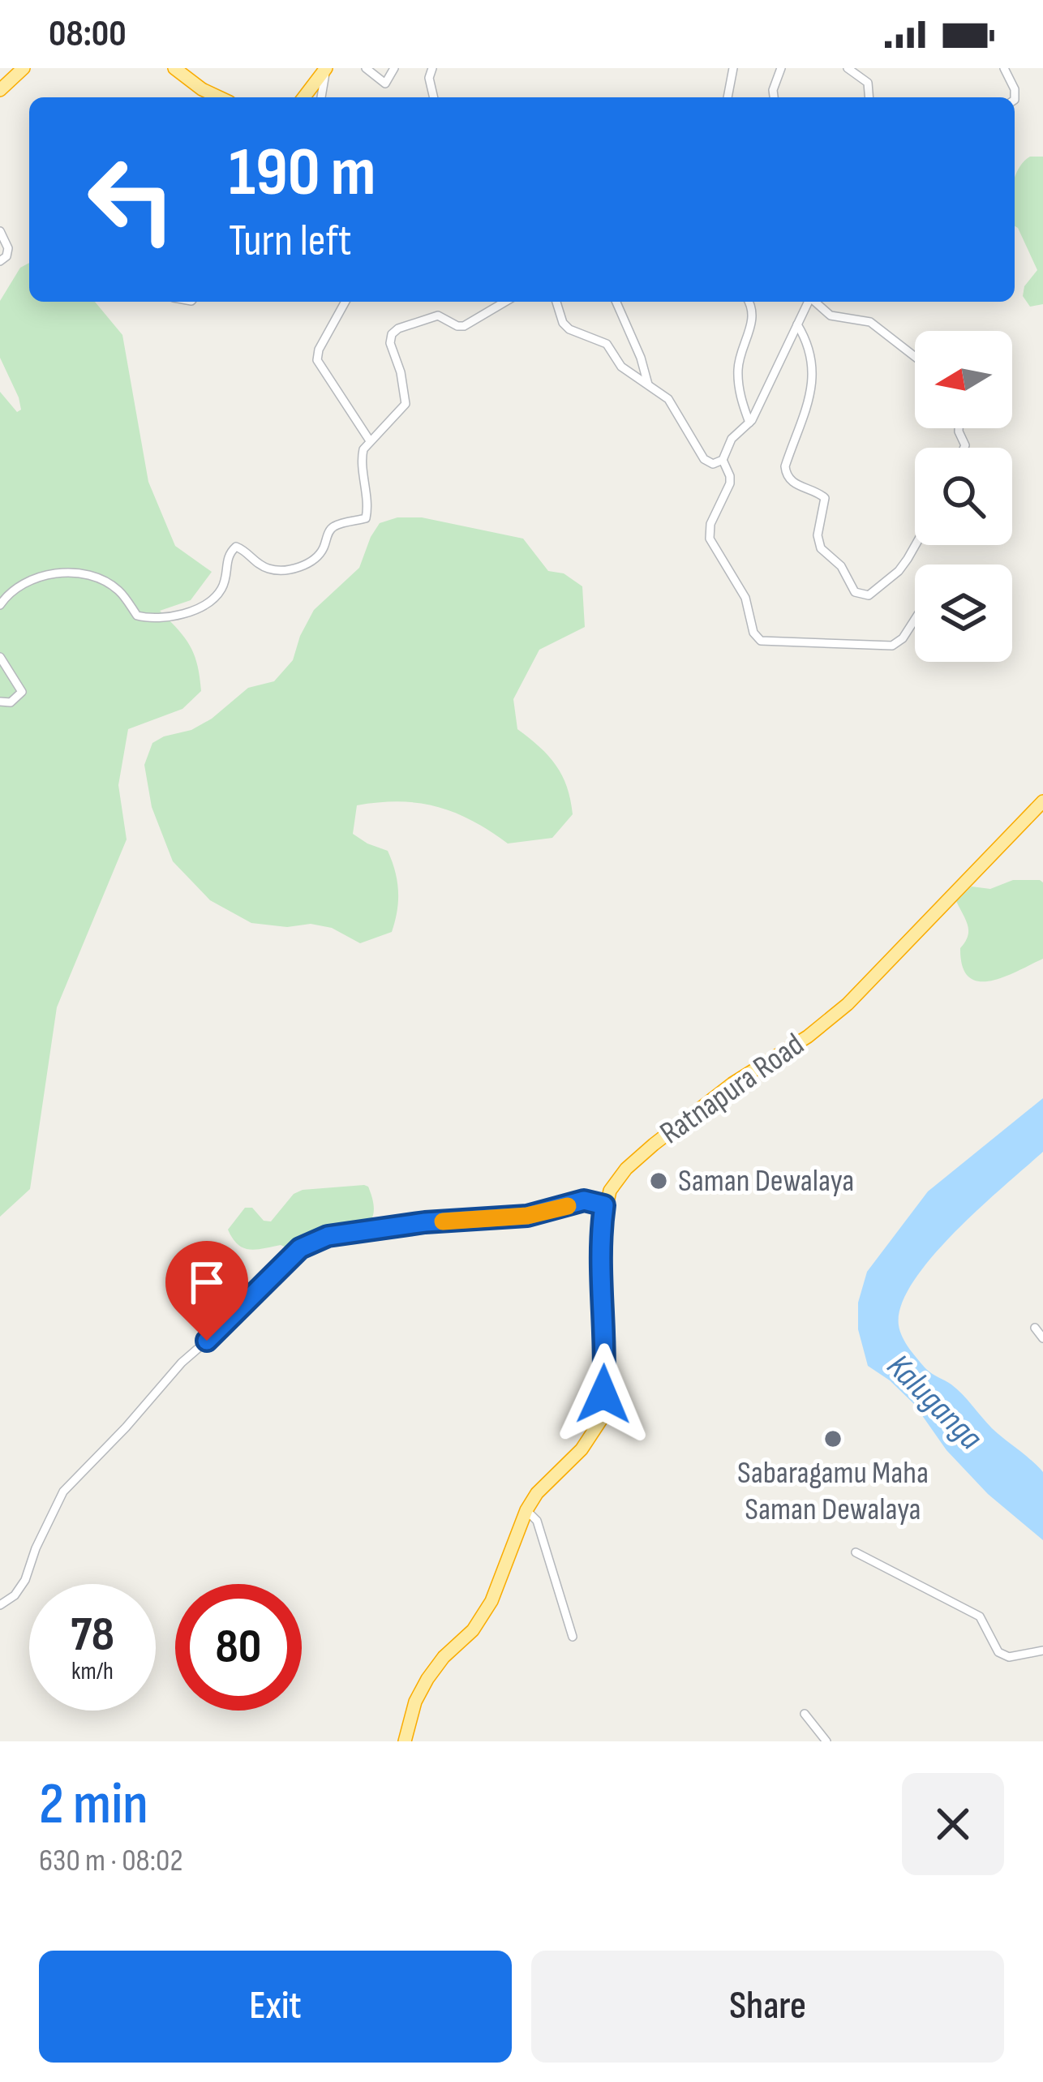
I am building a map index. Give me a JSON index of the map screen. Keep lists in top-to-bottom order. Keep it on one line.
{"streets":{"highway":["Ratnapura Road"]},"water":["Kaluganga"],"places":["Saman Dewalaya","Sabaragamu Maha Saman Dewalaya"],"north":"left","page":{"status":"08:00","turn":["190 m","Turn left"],"speed":"78 km/h","limit":"80","heading":["2 min","630 m · 08:02"],"buttons":["Exit","Share"]}}
